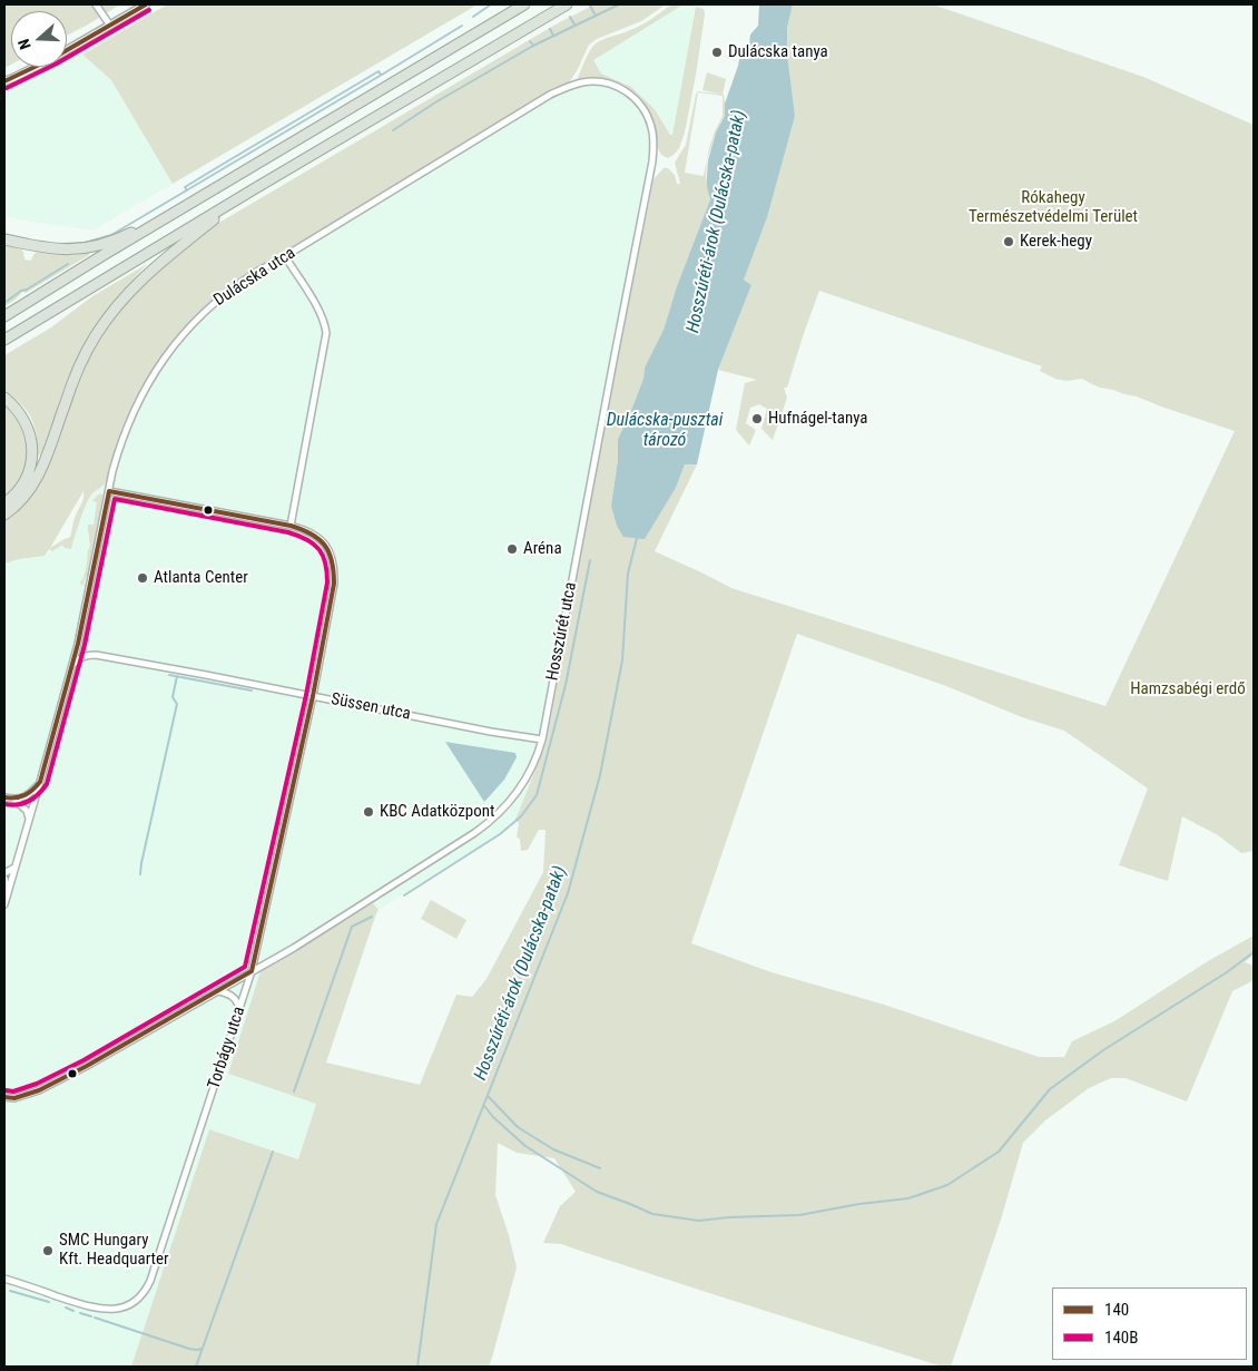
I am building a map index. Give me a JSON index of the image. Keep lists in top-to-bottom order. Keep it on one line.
{"streets":{"street":["Dulácska utca","Hosszúrét utca","Süssen utca","Torbágy utca"]},"crossings":[["Dulácska utca","Hosszúrét utca"],["Dulácska utca","Süssen utca"],["Dulácska utca","Torbágy utca"],["Hosszúrét utca","Süssen utca"],["Hosszúrét utca","Torbágy utca"],["Süssen utca","Torbágy utca"]],"water":["Hosszúréti-árok (Dulácska-patak)","Dulácska-pusztai tározó"],"parks":["Rókahegy Természetvédelmi Terület","Hamzsabégi erdő"],"places":["Dulácska tanya","Kerek-hegy","Hufnágel-tanya","Aréna","Atlanta Center","KBC Adatközpont","SMC Hungary Kft. Headquarter"],"lines":["transit line 140","transit line 140B"],"legend":["140","140B"],"north":"left"}
